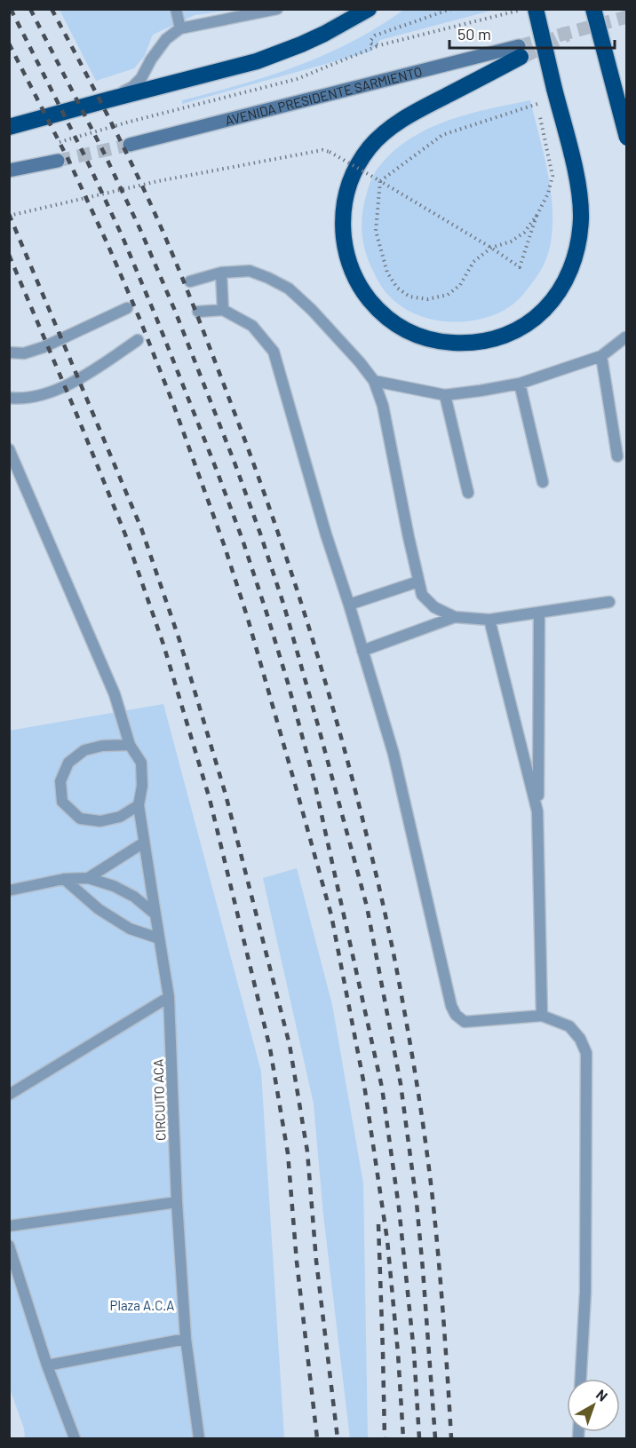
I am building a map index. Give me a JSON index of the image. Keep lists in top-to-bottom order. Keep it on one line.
{"streets":{"main road":["AVENIDA PRESIDENTE SARMIENTO"],"lane":["CIRCUITO ACA"]},"parks":["Plaza A.C.A"],"scale_bar":"50 m","north":"top right"}
